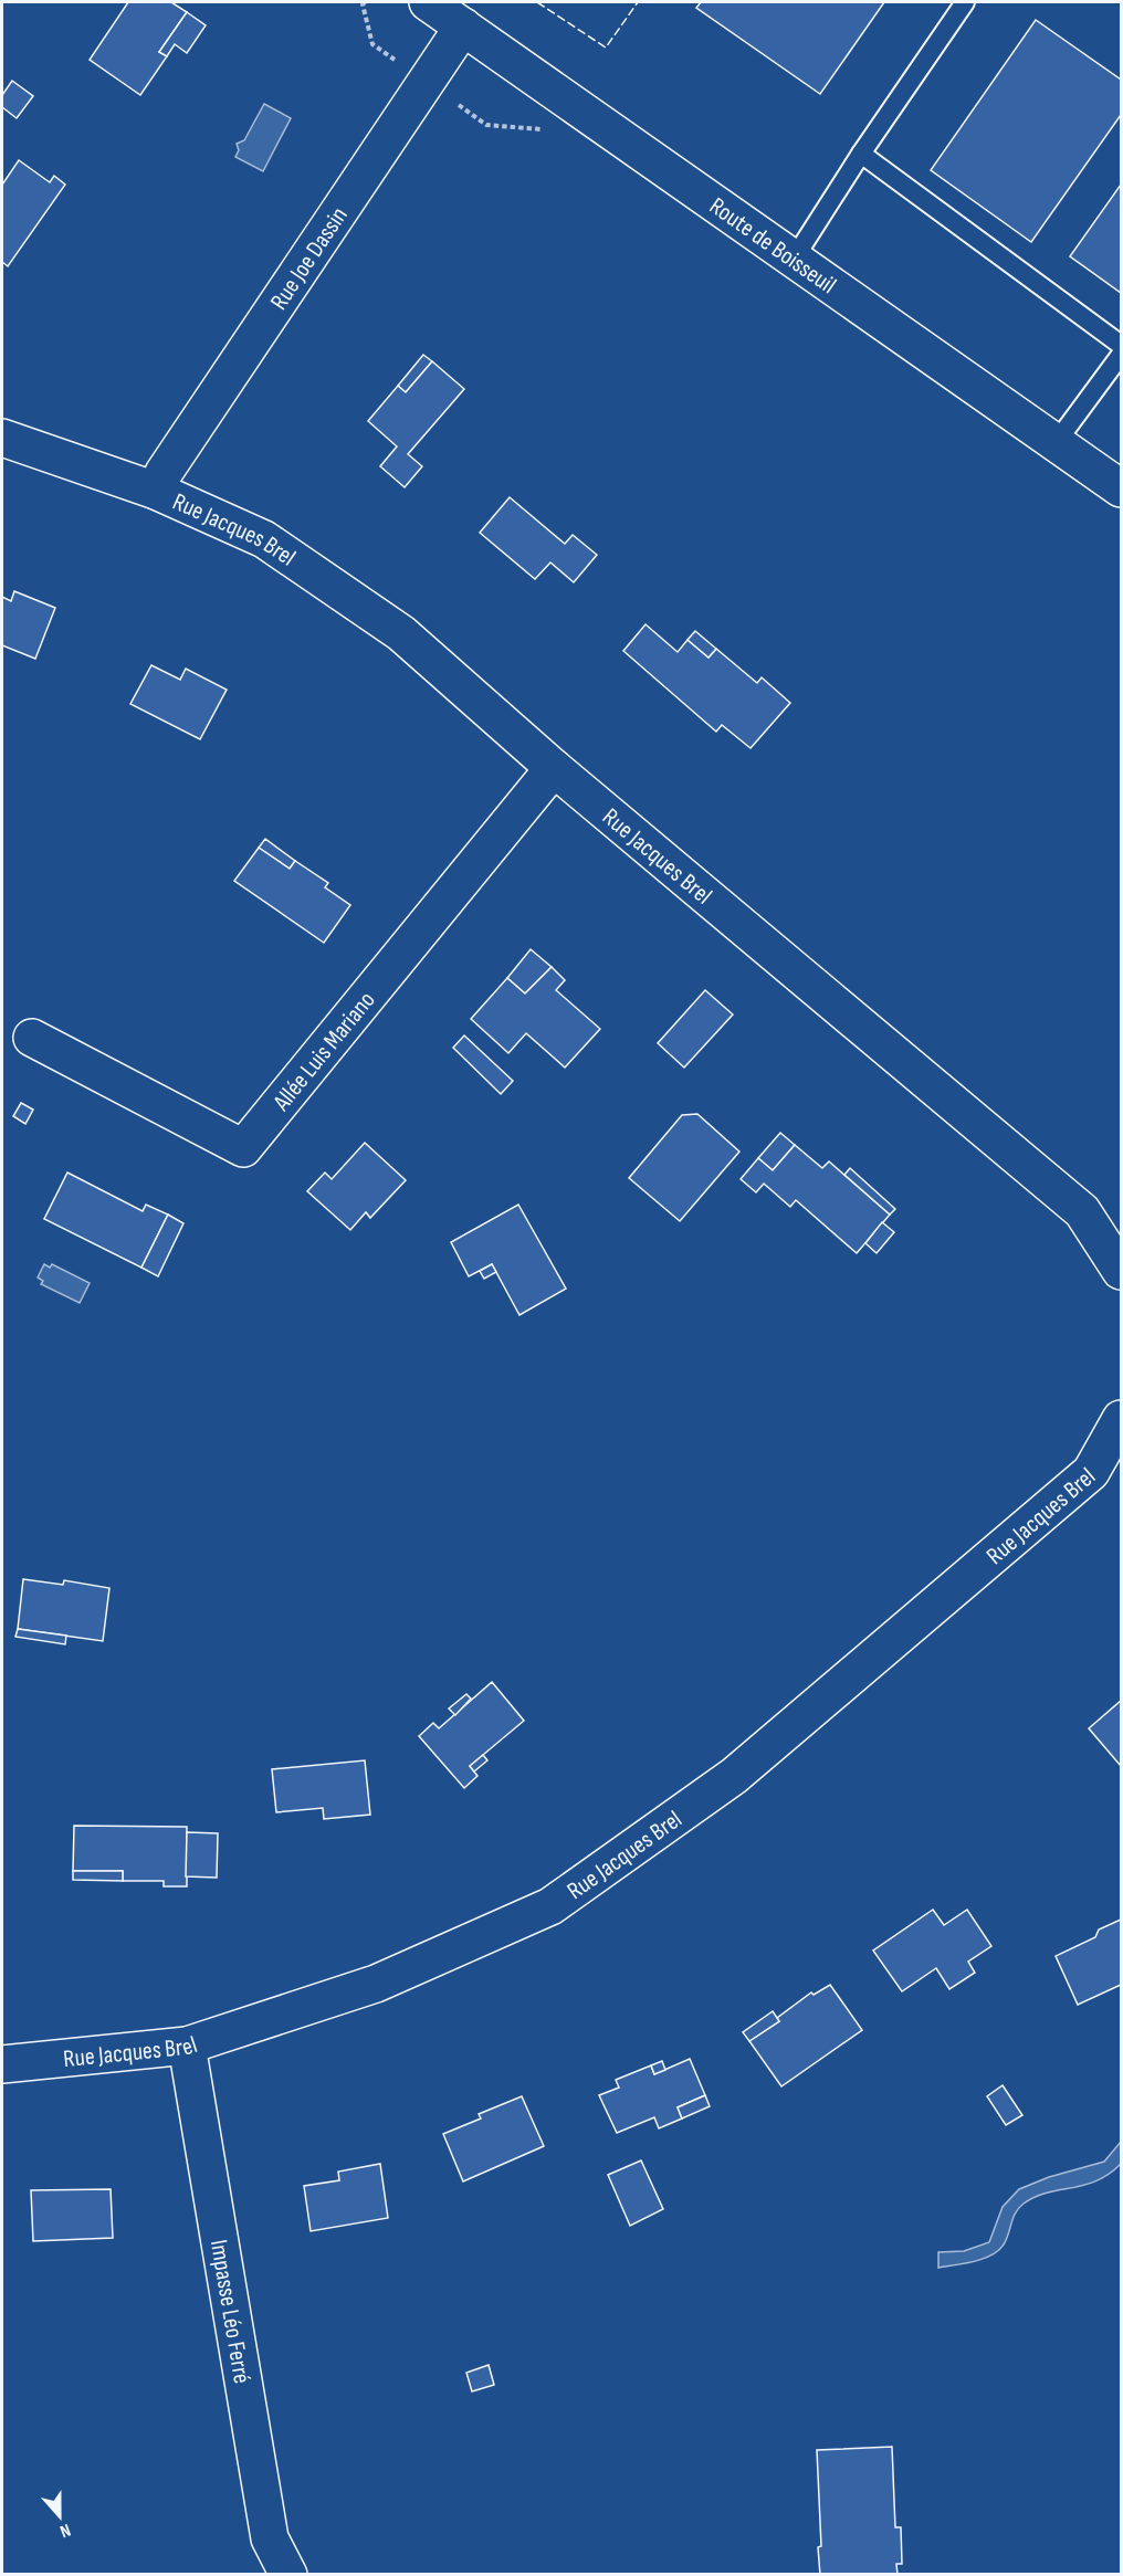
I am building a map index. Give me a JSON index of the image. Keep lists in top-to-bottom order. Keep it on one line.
{"streets":{"street":["Route de Boisseuil","Rue Joe Dassin","Rue Jacques Brel","Allée Luis Mariano","Impasse Léo Ferré"]},"crossings":[["Route de Boisseuil","Rue Joe Dassin"],["Rue Joe Dassin","Rue Jacques Brel"],["Rue Jacques Brel","Allée Luis Mariano"],["Rue Jacques Brel","Impasse Léo Ferré"]],"north":"bottom"}
